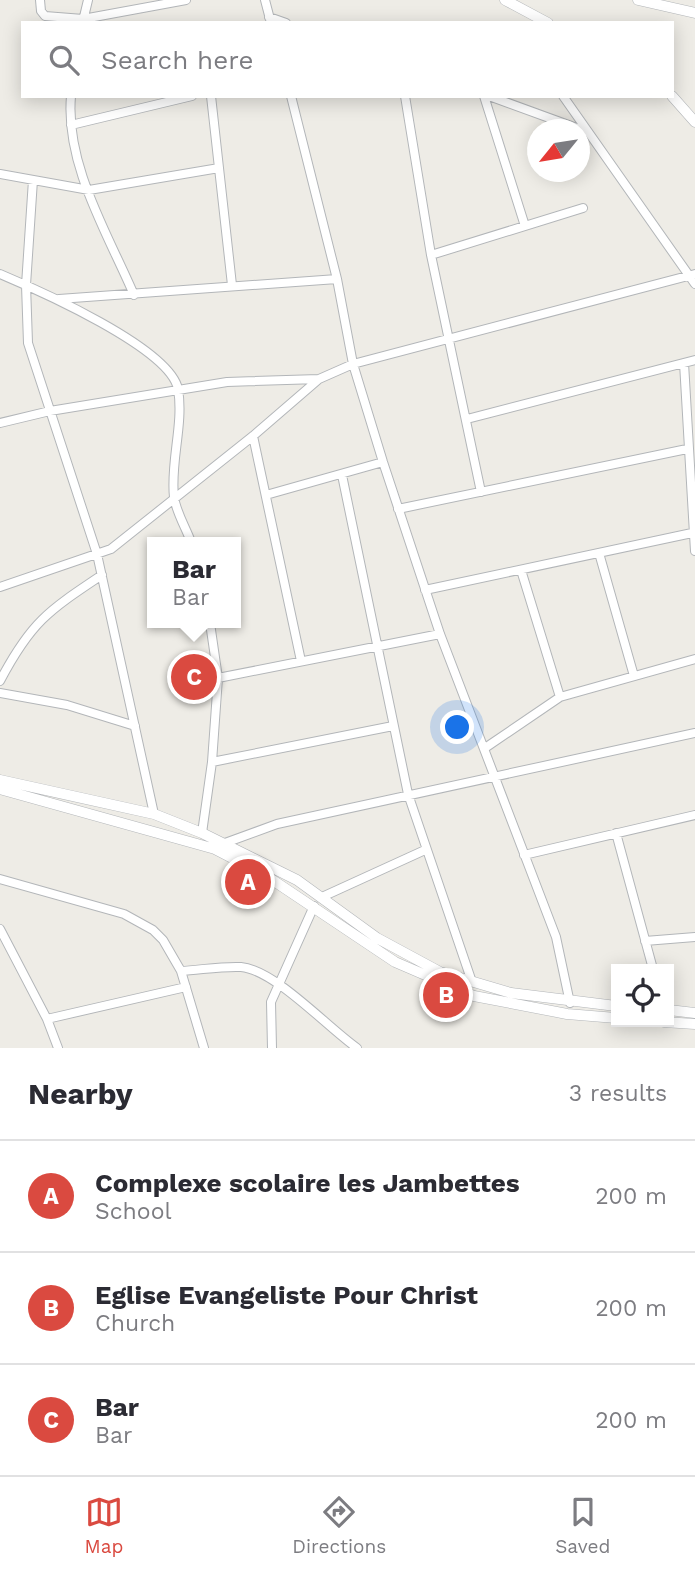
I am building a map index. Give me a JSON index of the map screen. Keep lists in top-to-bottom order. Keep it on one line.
{"north":"bottom left","page":{"search":"Search here","popup":["Bar","Bar"],"pins":["C","A","B"],"heading":["Nearby","3 results"],"list":[{"mark":"A","name":"Complexe scolaire les Jambettes","note":"School","value":"200 m"},{"mark":"B","name":"Eglise Evangeliste Pour Christ","note":"Church","value":"200 m"},{"mark":"C","name":"Bar","note":"Bar","value":"200 m"}],"nav":["Map","Directions","Saved"]}}
